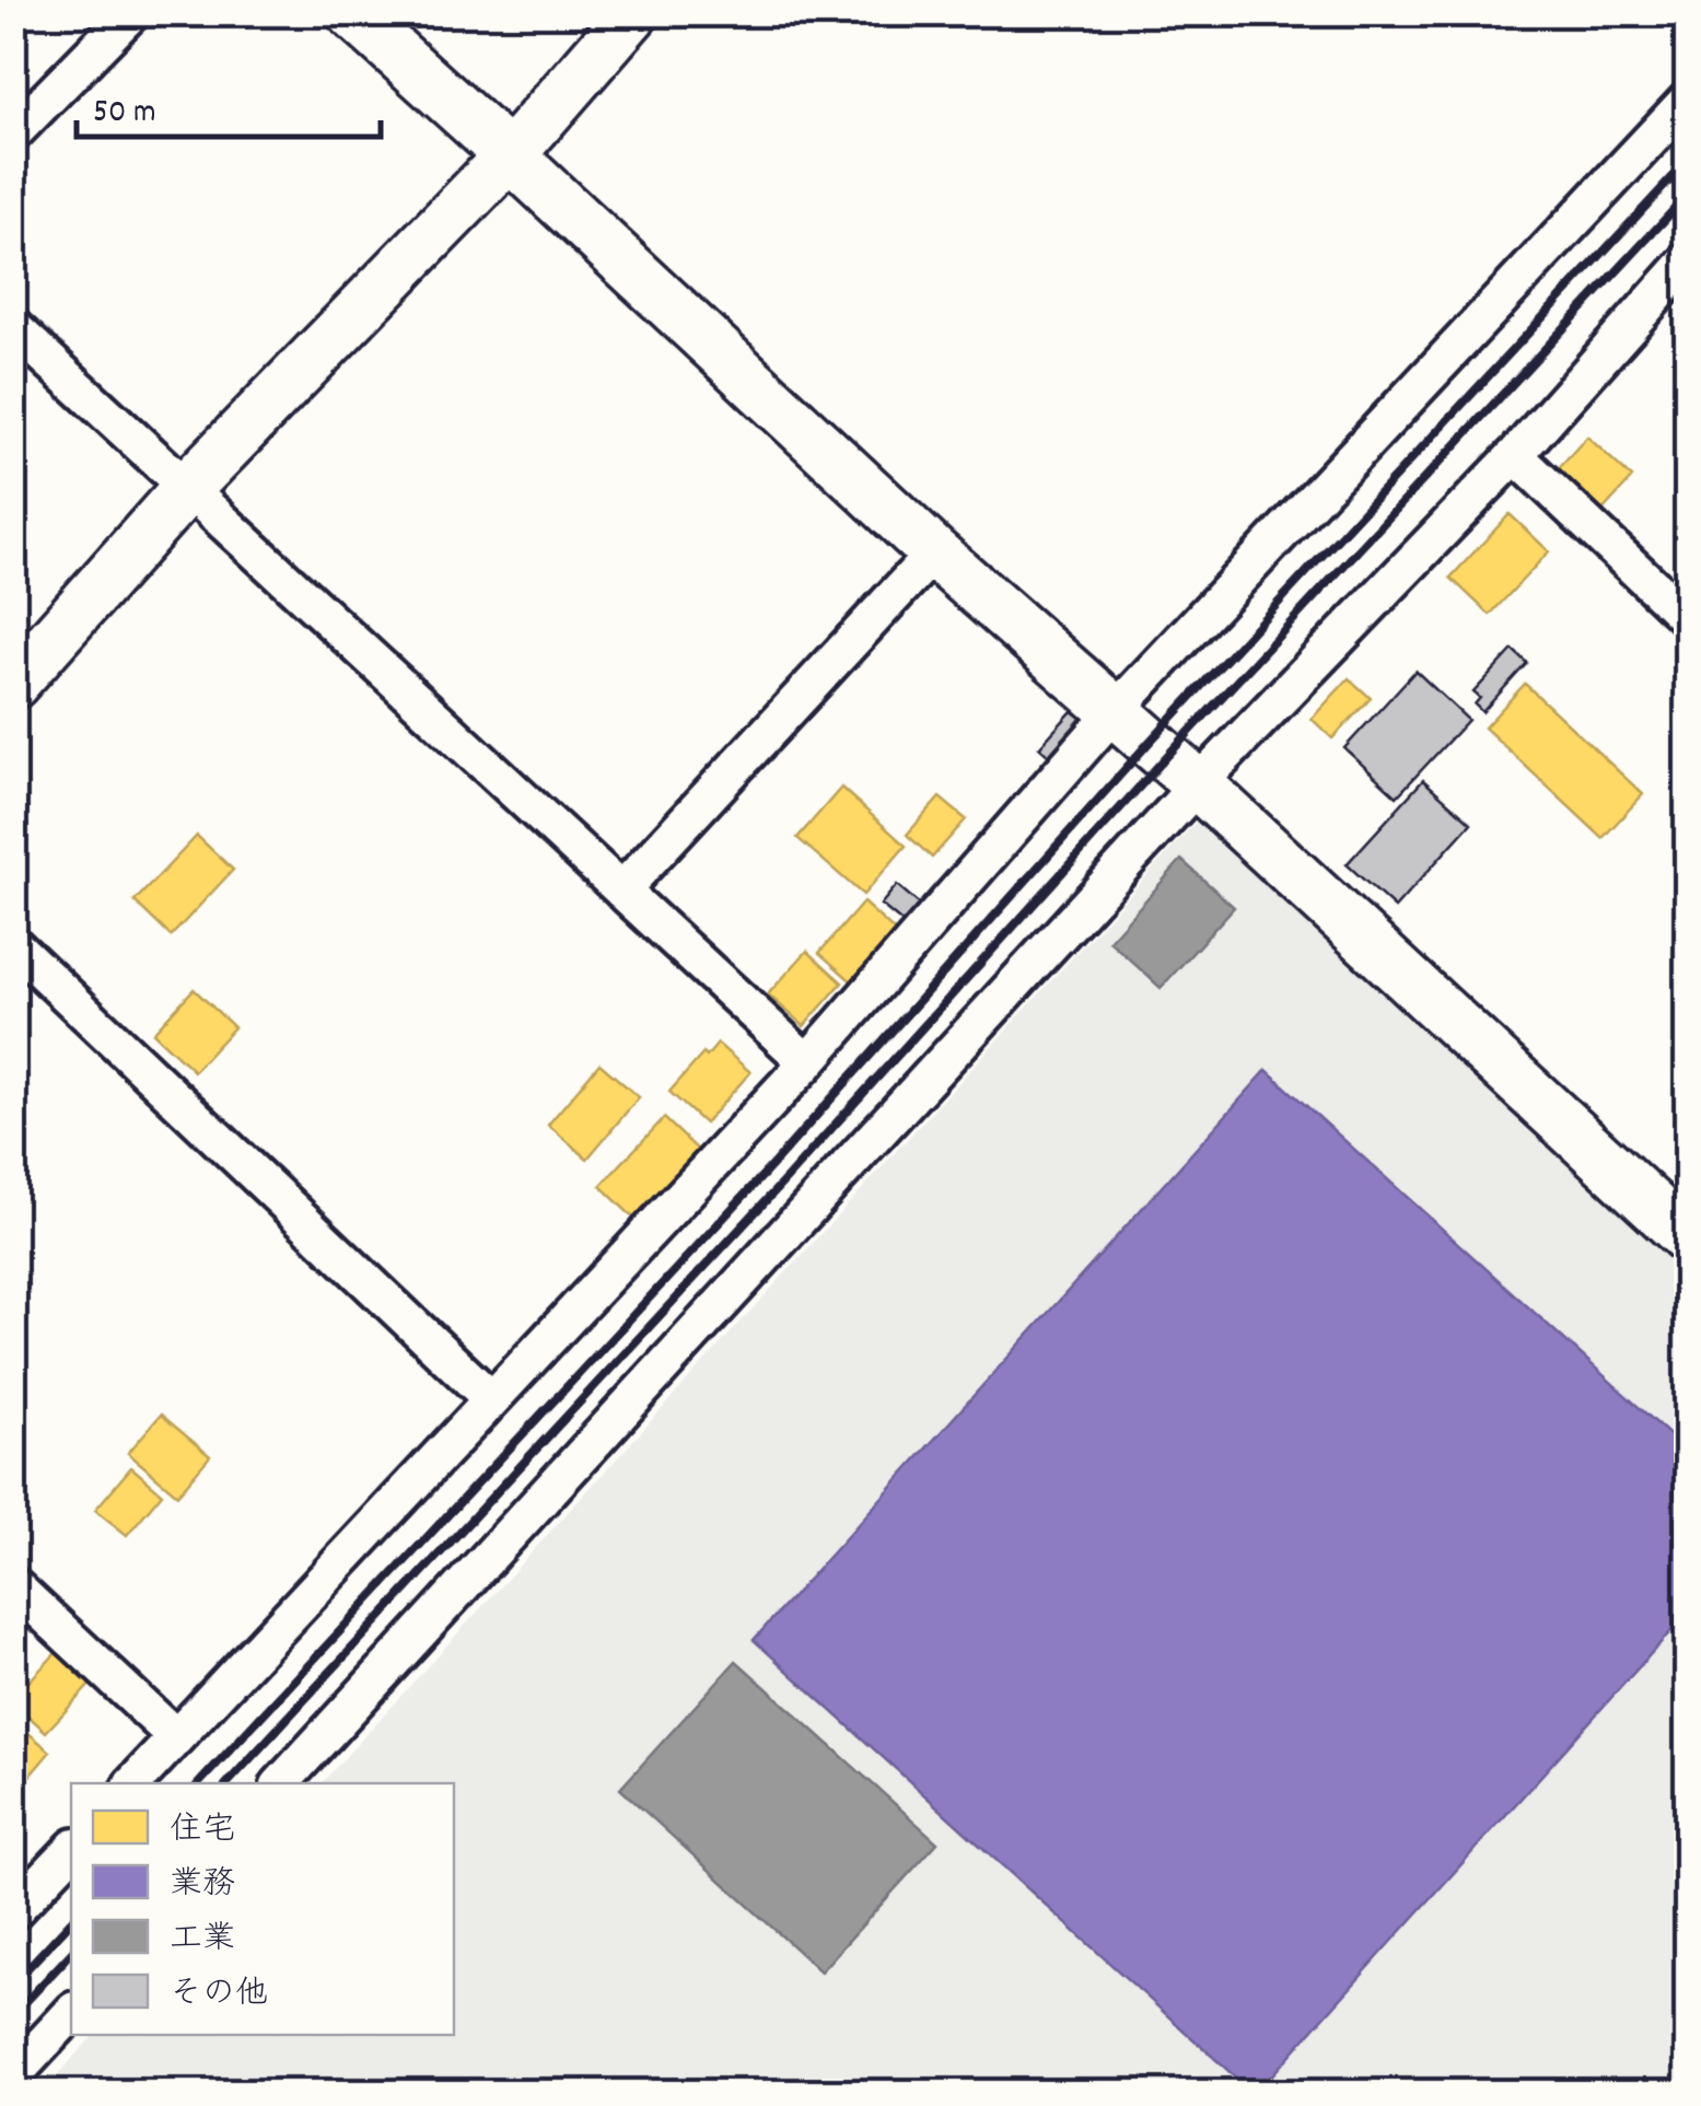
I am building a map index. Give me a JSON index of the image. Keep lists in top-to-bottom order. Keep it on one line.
{"legend":["住宅","業務","工業","その他"],"scale_bar":"50 m"}
